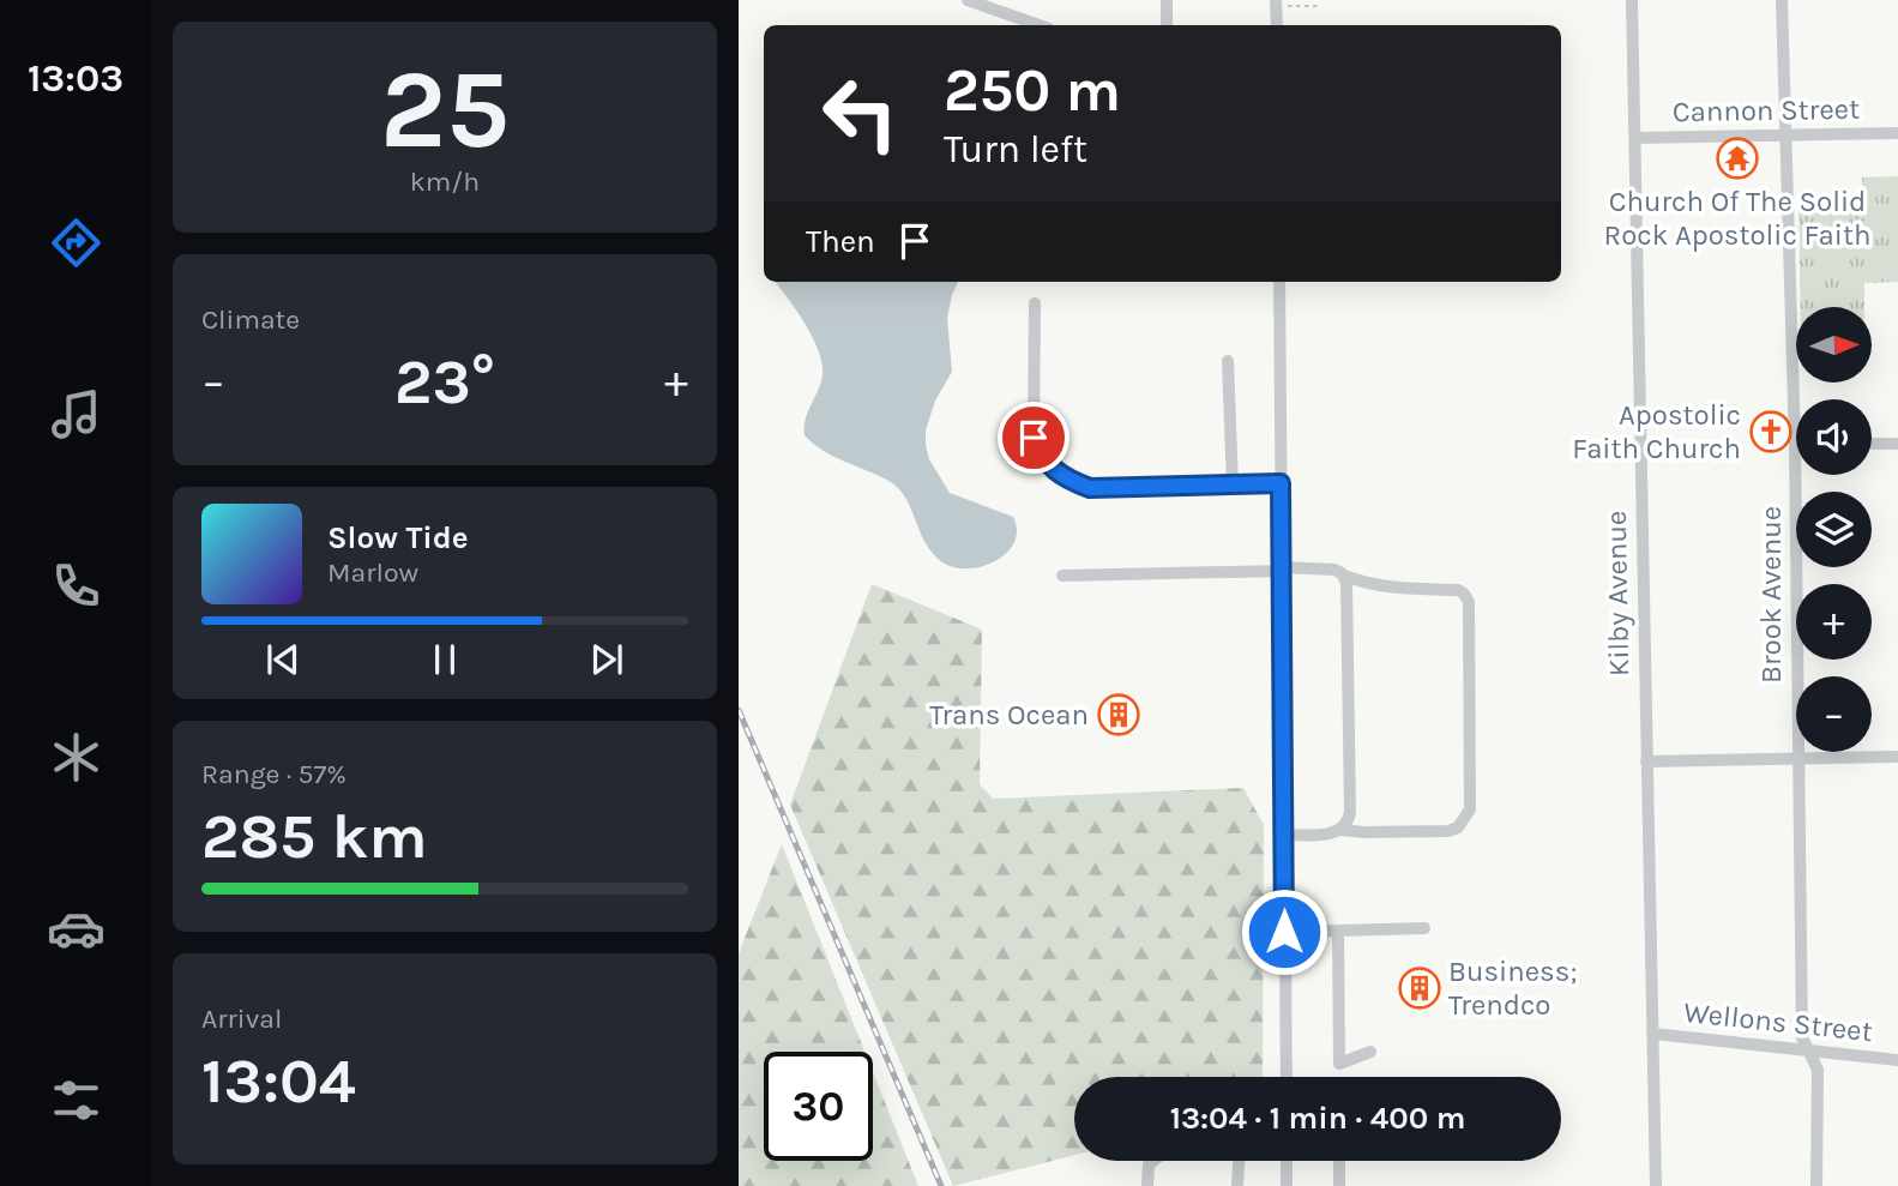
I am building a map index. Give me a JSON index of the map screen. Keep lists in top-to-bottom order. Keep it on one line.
{"streets":{"street":["Cannon Street","Kilby Avenue","Brook Avenue","Wellons Street"]},"crossings":[["Cannon Street","Kilby Avenue"],["Cannon Street","Brook Avenue"],["Kilby Avenue","Wellons Street"],["Brook Avenue","Wellons Street"]],"places":{"temple":["Church Of The Solid Rock Apostolic Faith"],"church":["Apostolic Faith Church"],"building":["Trans Ocean","Business; Trendco"]},"north":"right","page":{"tabs":"13:03","tile":[["25","km/h"],"Climate",["Range · 57%","285 km"],["Arrival","13:04"]],"turn":["250 m","Turn left"],"then":"Then","map_buttons":["+","−"],"heat":["−","23°","+"],"song":["Slow Tide","Marlow"],"limit":"30","trip":"13:04 · 1 min · 400 m"}}
